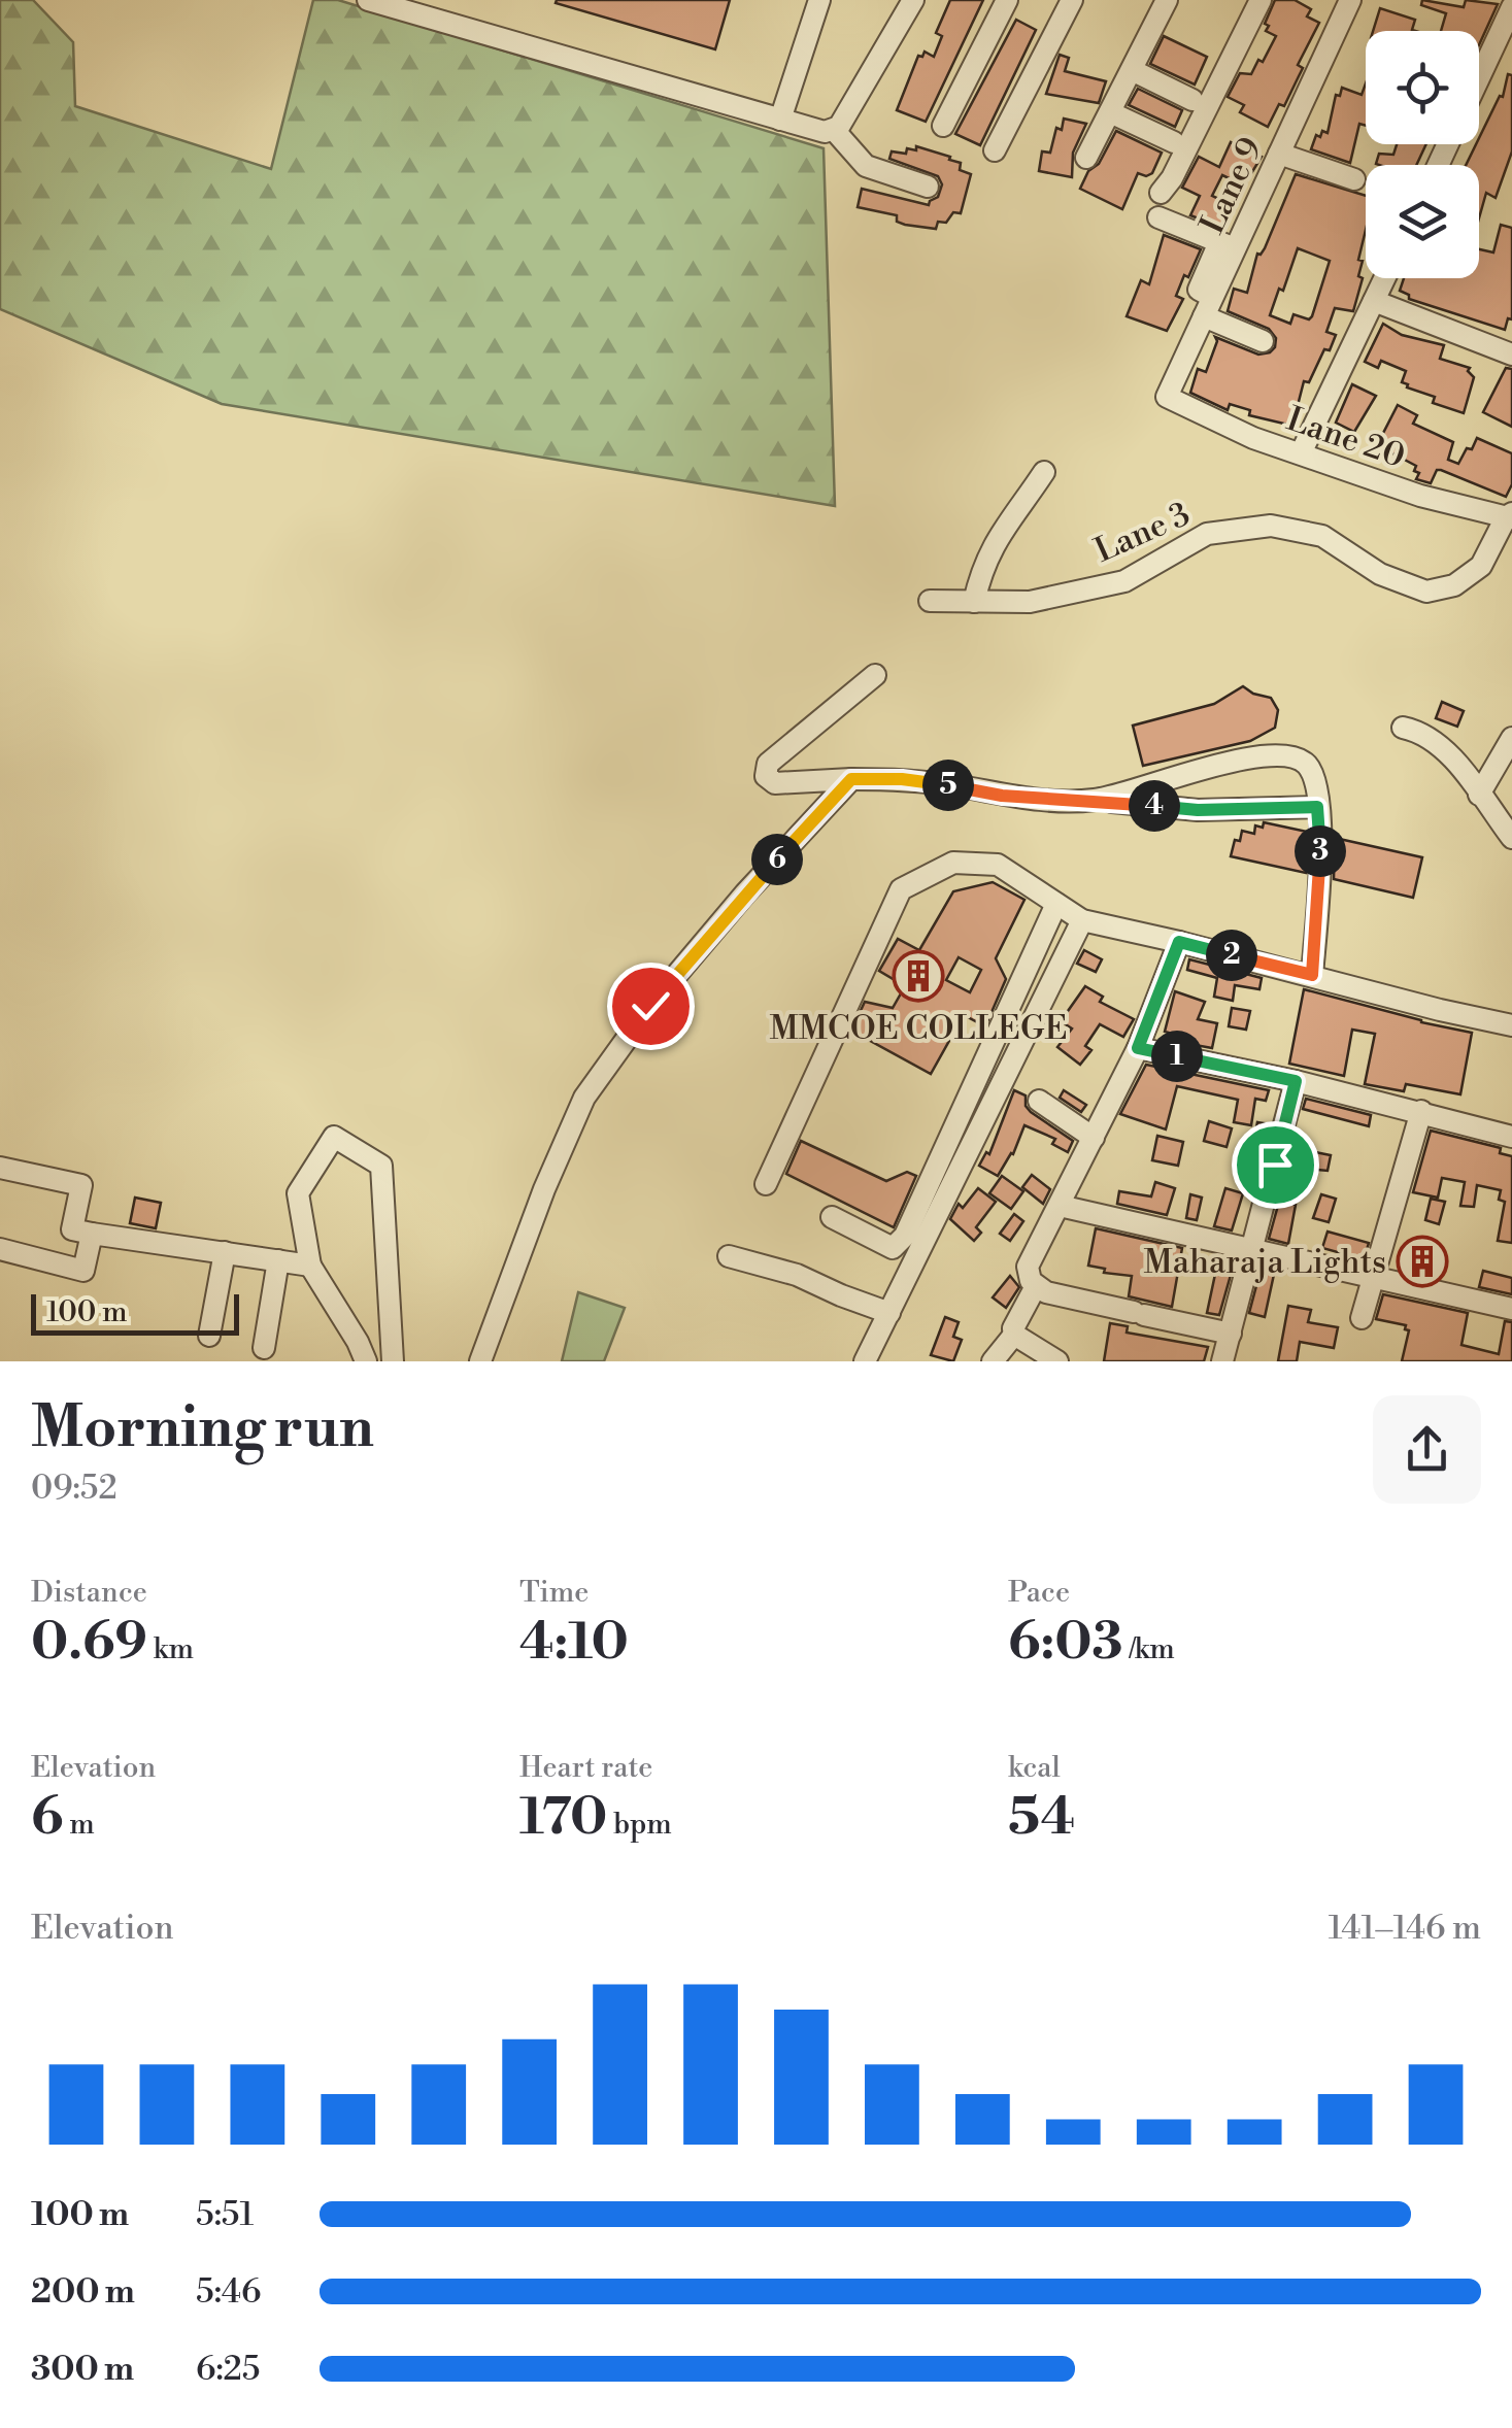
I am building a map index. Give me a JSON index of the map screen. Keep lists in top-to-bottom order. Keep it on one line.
{"streets":{"street":["Lane 9","Lane 20","Lane 3"]},"crossings":[["Lane 9","Lane 20"],["Lane 20","Lane 3"]],"places":{"building":["MMCOE COLLEGE","Maharaja Lights"]},"scale_bar":"100 m","page":{"pins":["5","4","3","6","2","1"],"scale":"100 m","heading":["Morning run","09:52"],"stats":[["Distance","0.69 km"],["Time","4:10"],["Pace","6:03 /km"],["Elevation","6 m"],["Heart rate","170 bpm"],["kcal","54"]],"chart":["Elevation","141–146 m"],"list":[{"name":"100 m","note":"5:51"},{"name":"200 m","note":"5:46"},{"name":"300 m","note":"6:25"}]}}
